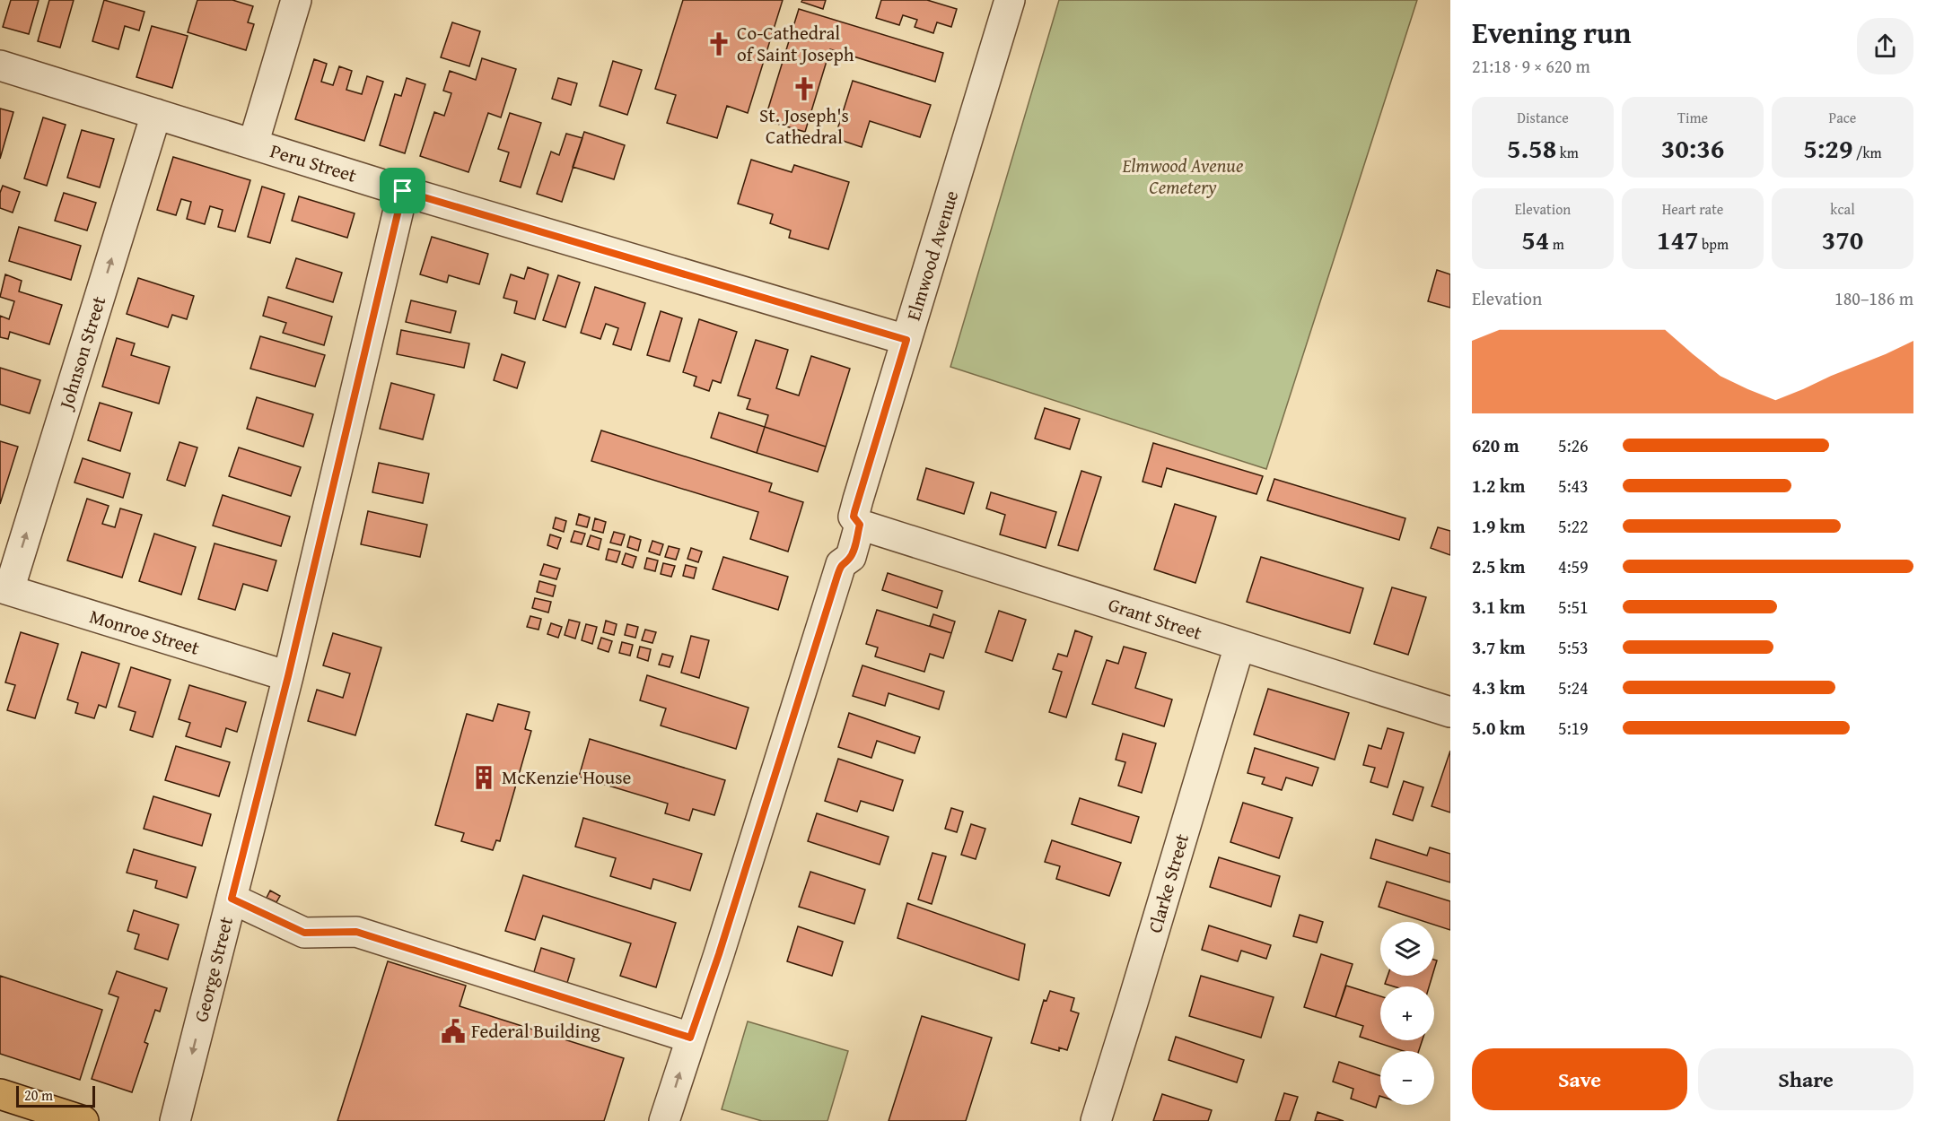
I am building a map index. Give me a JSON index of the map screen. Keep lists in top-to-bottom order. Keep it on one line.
{"streets":{"street":["Peru Street","Elmwood Avenue","Johnson Street","Grant Street","Monroe Street","Clarke Street","George Street"]},"crossings":[["Peru Street","Elmwood Avenue"],["Peru Street","Johnson Street"],["Peru Street","George Street"],["Elmwood Avenue","Grant Street"],["Johnson Street","Monroe Street"],["Grant Street","Clarke Street"],["Monroe Street","George Street"]],"one_way":["Johnson Street"],"parks":["Elmwood Avenue Cemetery"],"places":{"church":["Co-Cathedral of Saint Joseph","St. Joseph's Cathedral"],"building":["McKenzie House"],"public building":["Federal Building"]},"scale_bar":"20 m","page":{"heading":["Evening run","21:18 · 9 × 620 m"],"stats":[["Distance","5.58 km"],["Time","30:36"],["Pace","5:29 /km"],["Elevation","54 m"],["Heart rate","147 bpm"],["kcal","370"]],"chart":["Elevation","180–186 m"],"list":[{"name":"620 m","note":"5:26"},{"name":"1.2 km","note":"5:43"},{"name":"1.9 km","note":"5:22"},{"name":"2.5 km","note":"4:59"},{"name":"3.1 km","note":"5:51"},{"name":"3.7 km","note":"5:53"},{"name":"4.3 km","note":"5:24"},{"name":"5.0 km","note":"5:19"}],"map_buttons":["+","−"],"buttons":["Save","Share"],"scale":"20 m"}}
